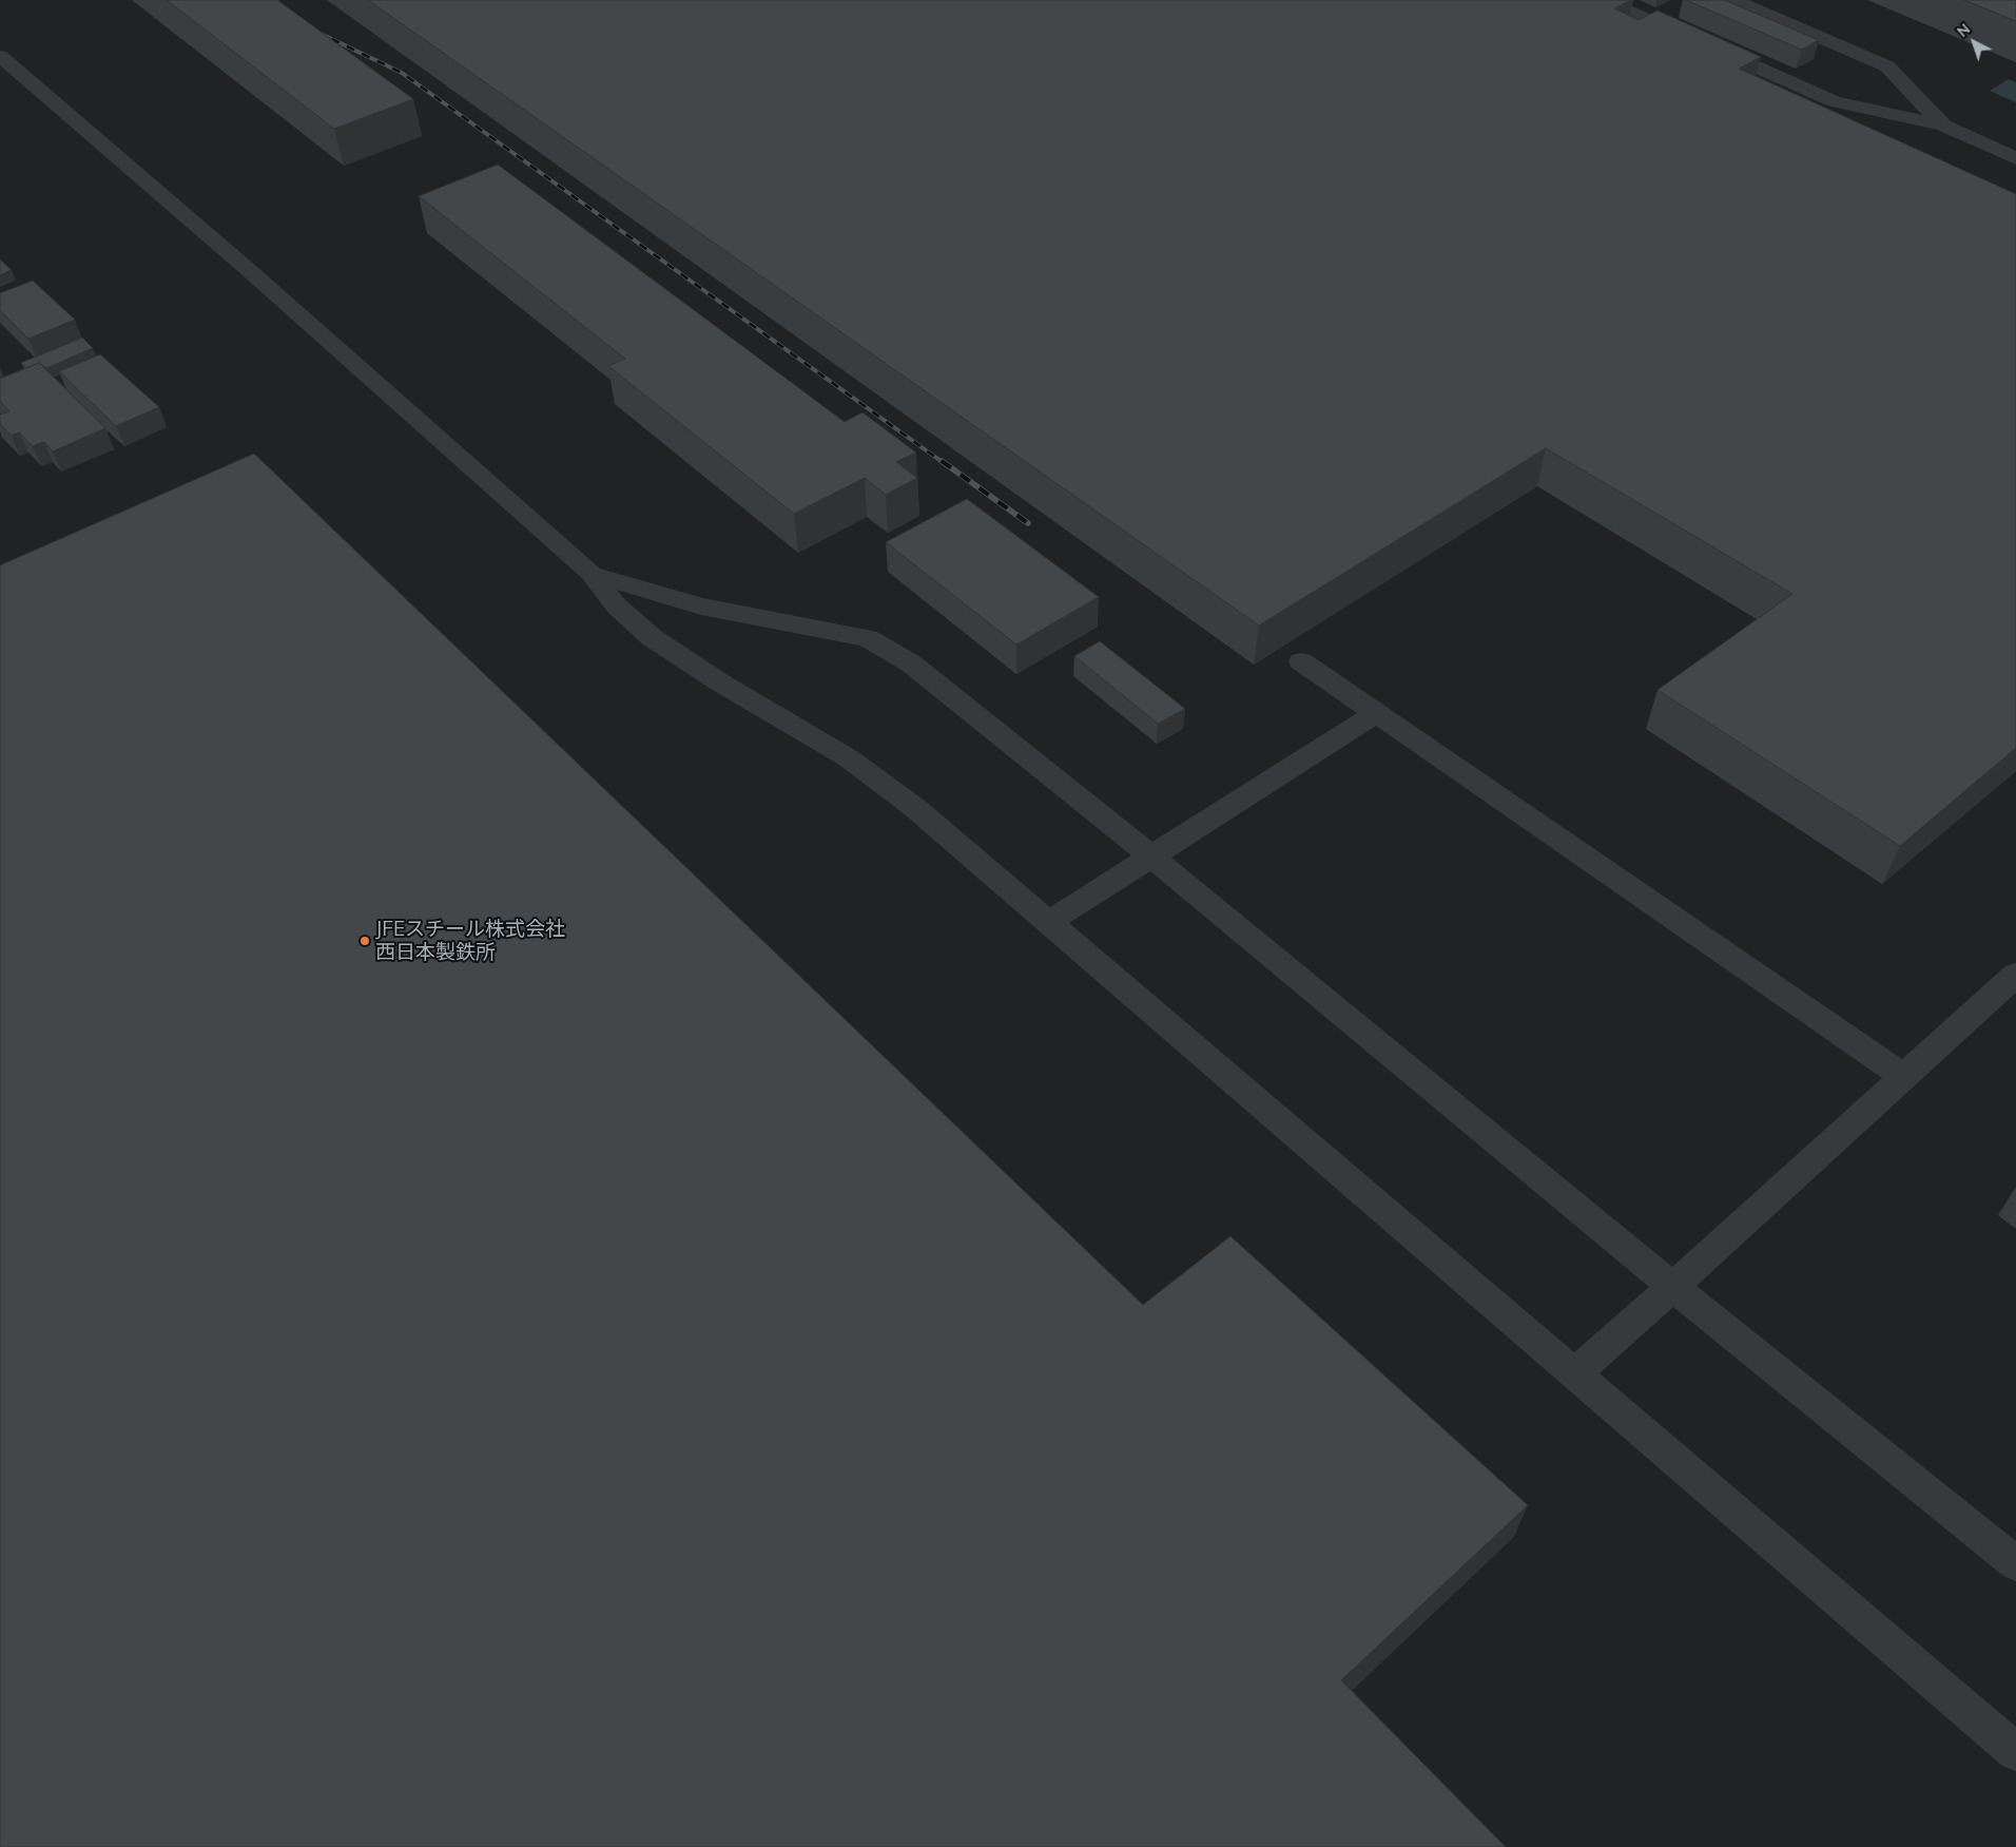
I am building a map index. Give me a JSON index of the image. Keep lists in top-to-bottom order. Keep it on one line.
{"places":["JFEスチール株式会社 西日本製鉄所"],"north":"top left"}
